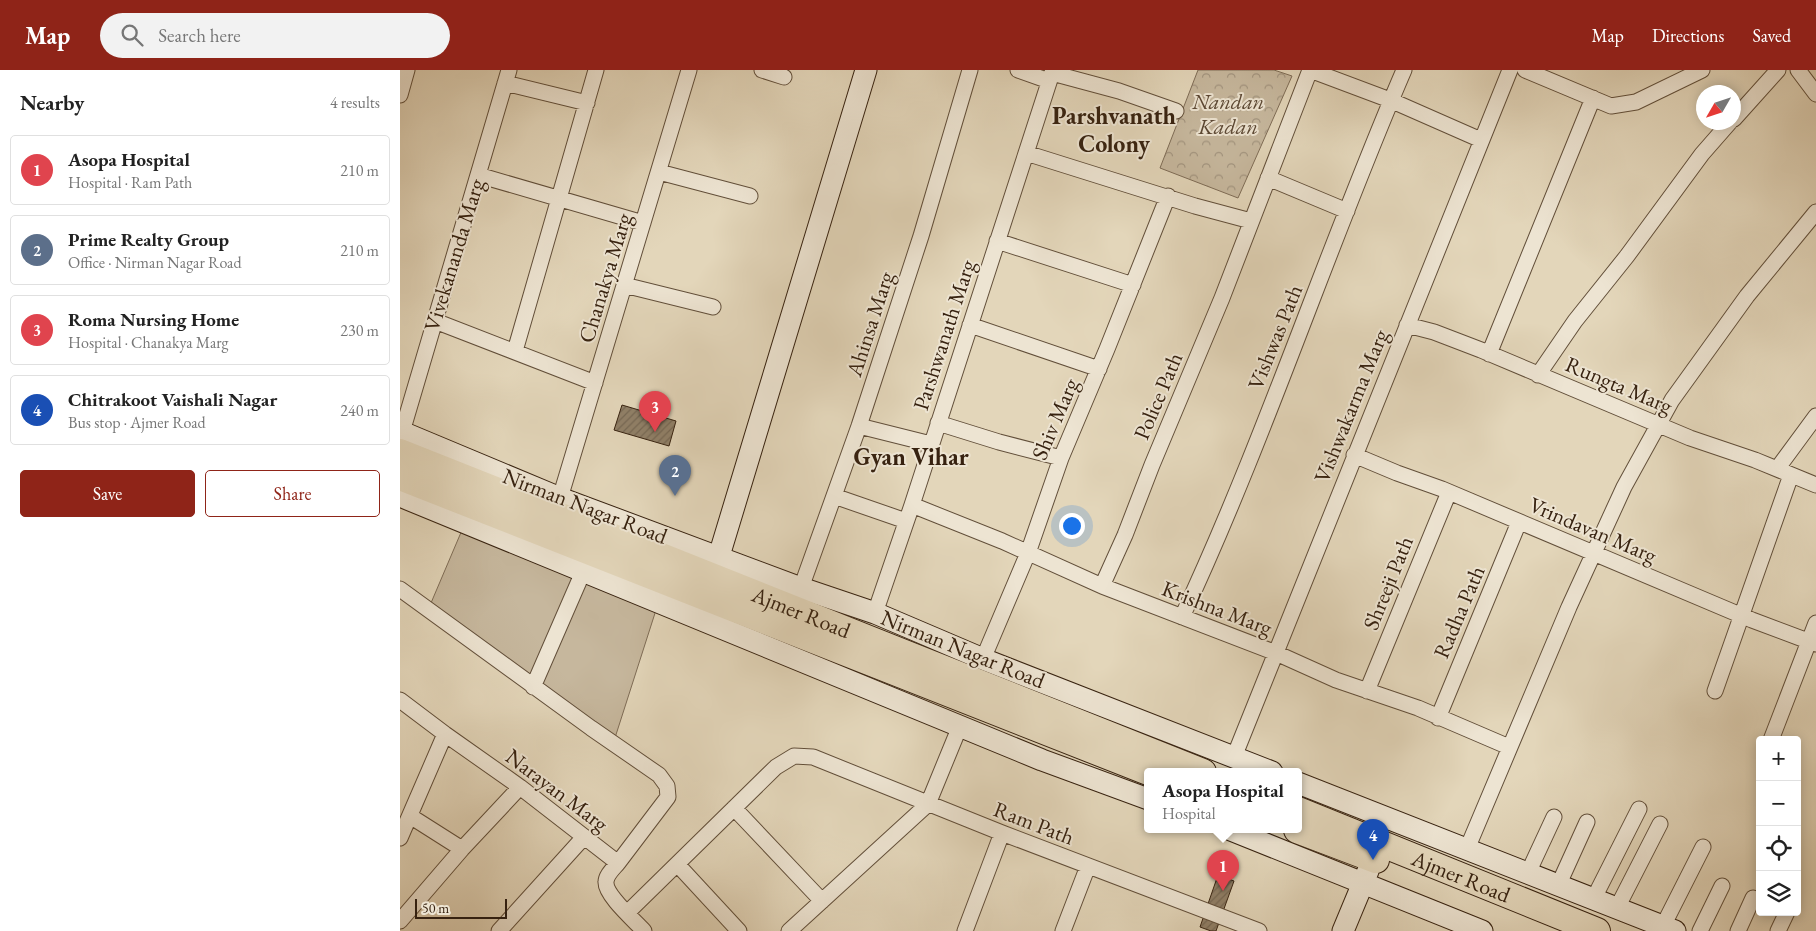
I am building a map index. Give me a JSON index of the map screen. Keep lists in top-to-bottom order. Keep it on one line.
{"streets":{"highway":["Ajmer Road"],"street":["Vivekananda Marg","Chanakya Marg","Ahinsa Marg","Parshwanath Marg","Vishwas Path","Rungta Marg","Police Path","Vishwakarma Marg","Shiv Marg","Nirman Nagar Road","Vrindavan Marg","Shreeji Path","Krishna Marg","Radha Path","Narayan Marg","Ram Path"]},"crossings":[["Vivekananda Marg","Nirman Nagar Road"],["Vivekananda Marg","Ajmer Road"],["Chanakya Marg","Nirman Nagar Road"],["Ahinsa Marg","Nirman Nagar Road"],["Parshwanath Marg","Nirman Nagar Road"],["Parshwanath Marg","Krishna Marg"],["Vishwas Path","Krishna Marg"],["Rungta Marg","Vishwakarma Marg"],["Police Path","Krishna Marg"],["Vishwakarma Marg","Nirman Nagar Road"],["Vishwakarma Marg","Vrindavan Marg"],["Vishwakarma Marg","Krishna Marg"],["Shiv Marg","Nirman Nagar Road"],["Shiv Marg","Krishna Marg"],["Nirman Nagar Road","Ajmer Road"],["Vrindavan Marg","Shreeji Path"],["Vrindavan Marg","Radha Path"],["Shreeji Path","Krishna Marg"],["Krishna Marg","Radha Path"]],"districts":["Parshvanath Colony","Gyan Vihar"],"parks":["Nandan Kadan"],"scale_bar":"50 m","north":"bottom left","page":{"header":"Map","search":"Search here","nav":["Map","Directions","Saved"],"heading":["Nearby","4 results"],"list":[{"mark":"1","name":"Asopa Hospital","note":"Hospital · Ram Path","value":"210 m"},{"mark":"2","name":"Prime Realty Group","note":"Office · Nirman Nagar Road","value":"210 m"},{"mark":"3","name":"Roma Nursing Home","note":"Hospital · Chanakya Marg","value":"230 m"},{"mark":"4","name":"Chitrakoot Vaishali Nagar","note":"Bus stop · Ajmer Road","value":"240 m"}],"pins":["3","2","4","1"],"buttons":["Save","Share"],"map_buttons":["+","−"],"popup":["Asopa Hospital","Hospital"],"scale":"50 m"}}
